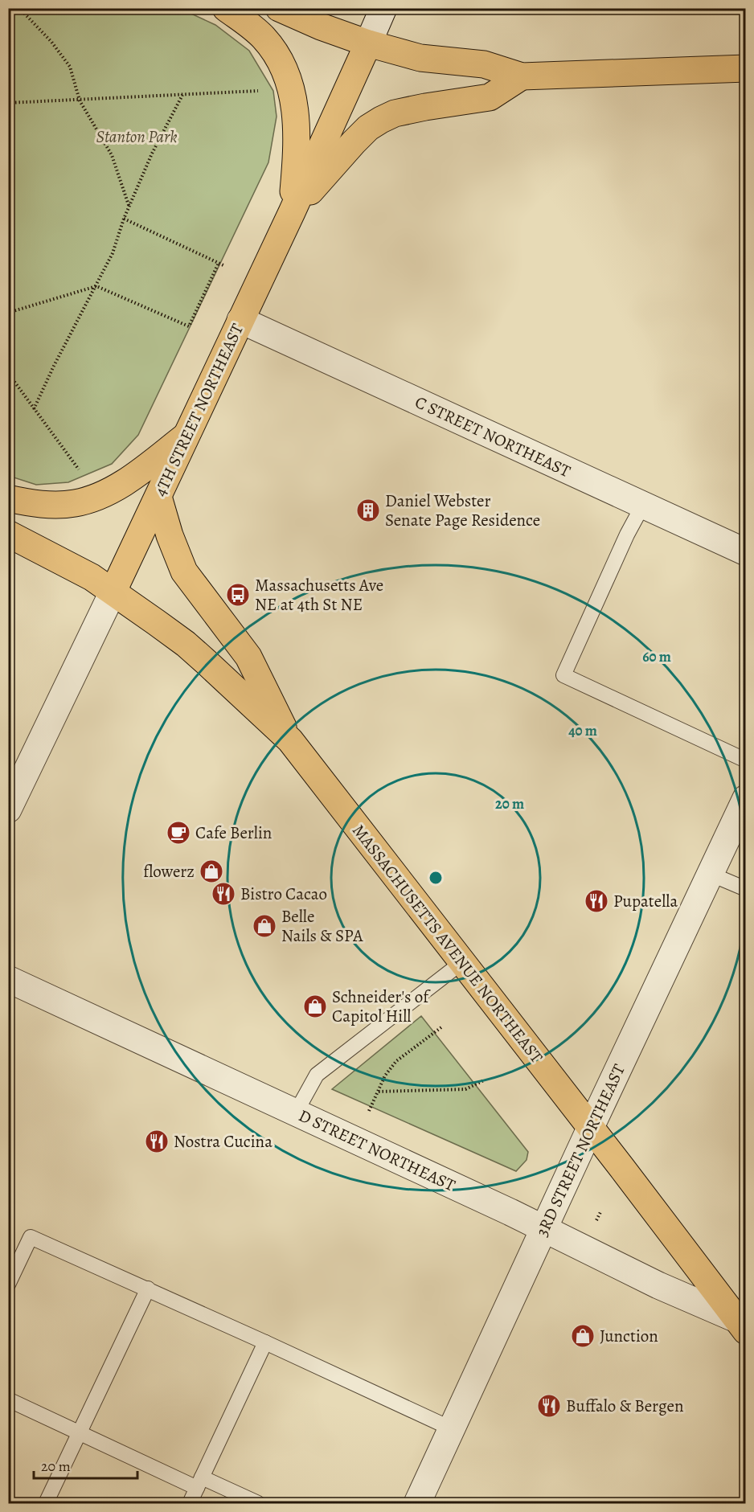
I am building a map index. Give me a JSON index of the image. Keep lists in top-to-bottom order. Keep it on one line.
{"streets":{"main road":["4TH STREET NORTHEAST","MASSACHUSETTS AVENUE NORTHEAST"],"street":["C STREET NORTHEAST","D STREET NORTHEAST","3RD STREET NORTHEAST"]},"crossings":[["4TH STREET NORTHEAST","C STREET NORTHEAST"],["4TH STREET NORTHEAST","MASSACHUSETTS AVENUE NORTHEAST"],["MASSACHUSETTS AVENUE NORTHEAST","D STREET NORTHEAST"],["MASSACHUSETTS AVENUE NORTHEAST","3RD STREET NORTHEAST"],["D STREET NORTHEAST","3RD STREET NORTHEAST"]],"parks":["Stanton Park"],"places":{"building":["Daniel Webster Senate Page Residence"],"bus stop":["Massachusetts Ave NE at 4th St NE"],"cafe":["Cafe Berlin"],"shop":["flowerz","Belle Nails & SPA","Schneider's of Capitol Hill","Junction"],"restaurant":["Bistro Cacao","Pupatella","Nostra Cucina","Buffalo & Bergen"]},"scale_bar":"20 m","rings":["60 m","40 m","20 m"]}
